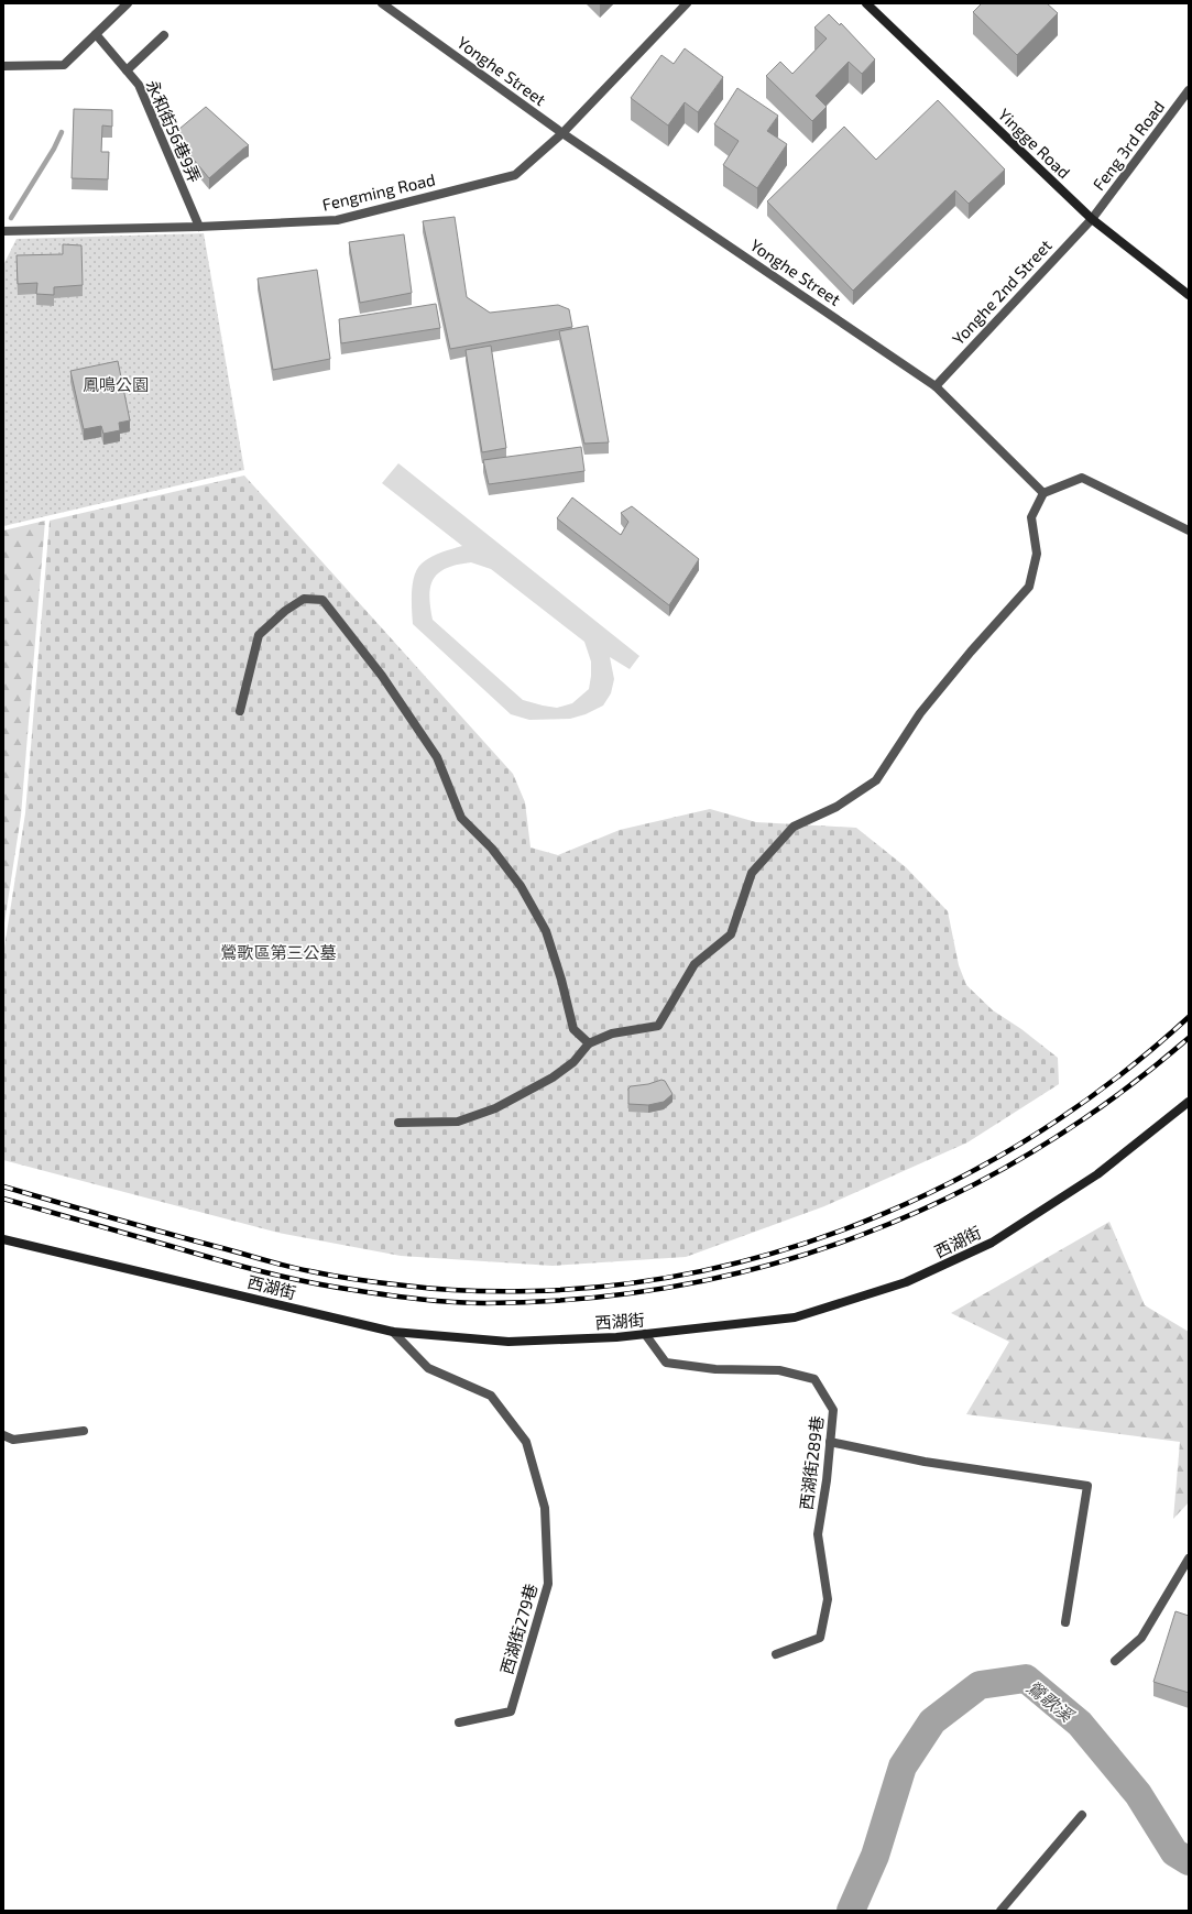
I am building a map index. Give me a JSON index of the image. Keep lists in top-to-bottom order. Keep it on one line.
{"streets":{"street":["Yonghe Street","永和街56巷9弄","Yingge Road","Feng 3rd Road","Fengming Road","Yonghe 2nd Street","西湖街","西湖街289巷","西湖街279巷"]},"crossings":[["Yonghe Street","Fengming Road"],["Yonghe Street","Yonghe 2nd Street"],["永和街56巷9弄","Fengming Road"],["Yingge Road","Feng 3rd Road"],["Yingge Road","Yonghe 2nd Street"],["Feng 3rd Road","Yonghe 2nd Street"],["西湖街","西湖街289巷"],["西湖街","西湖街279巷"]],"water":["鶯歌溪"],"parks":["鳳鳴公園","鶯歌區第三公墓"]}
